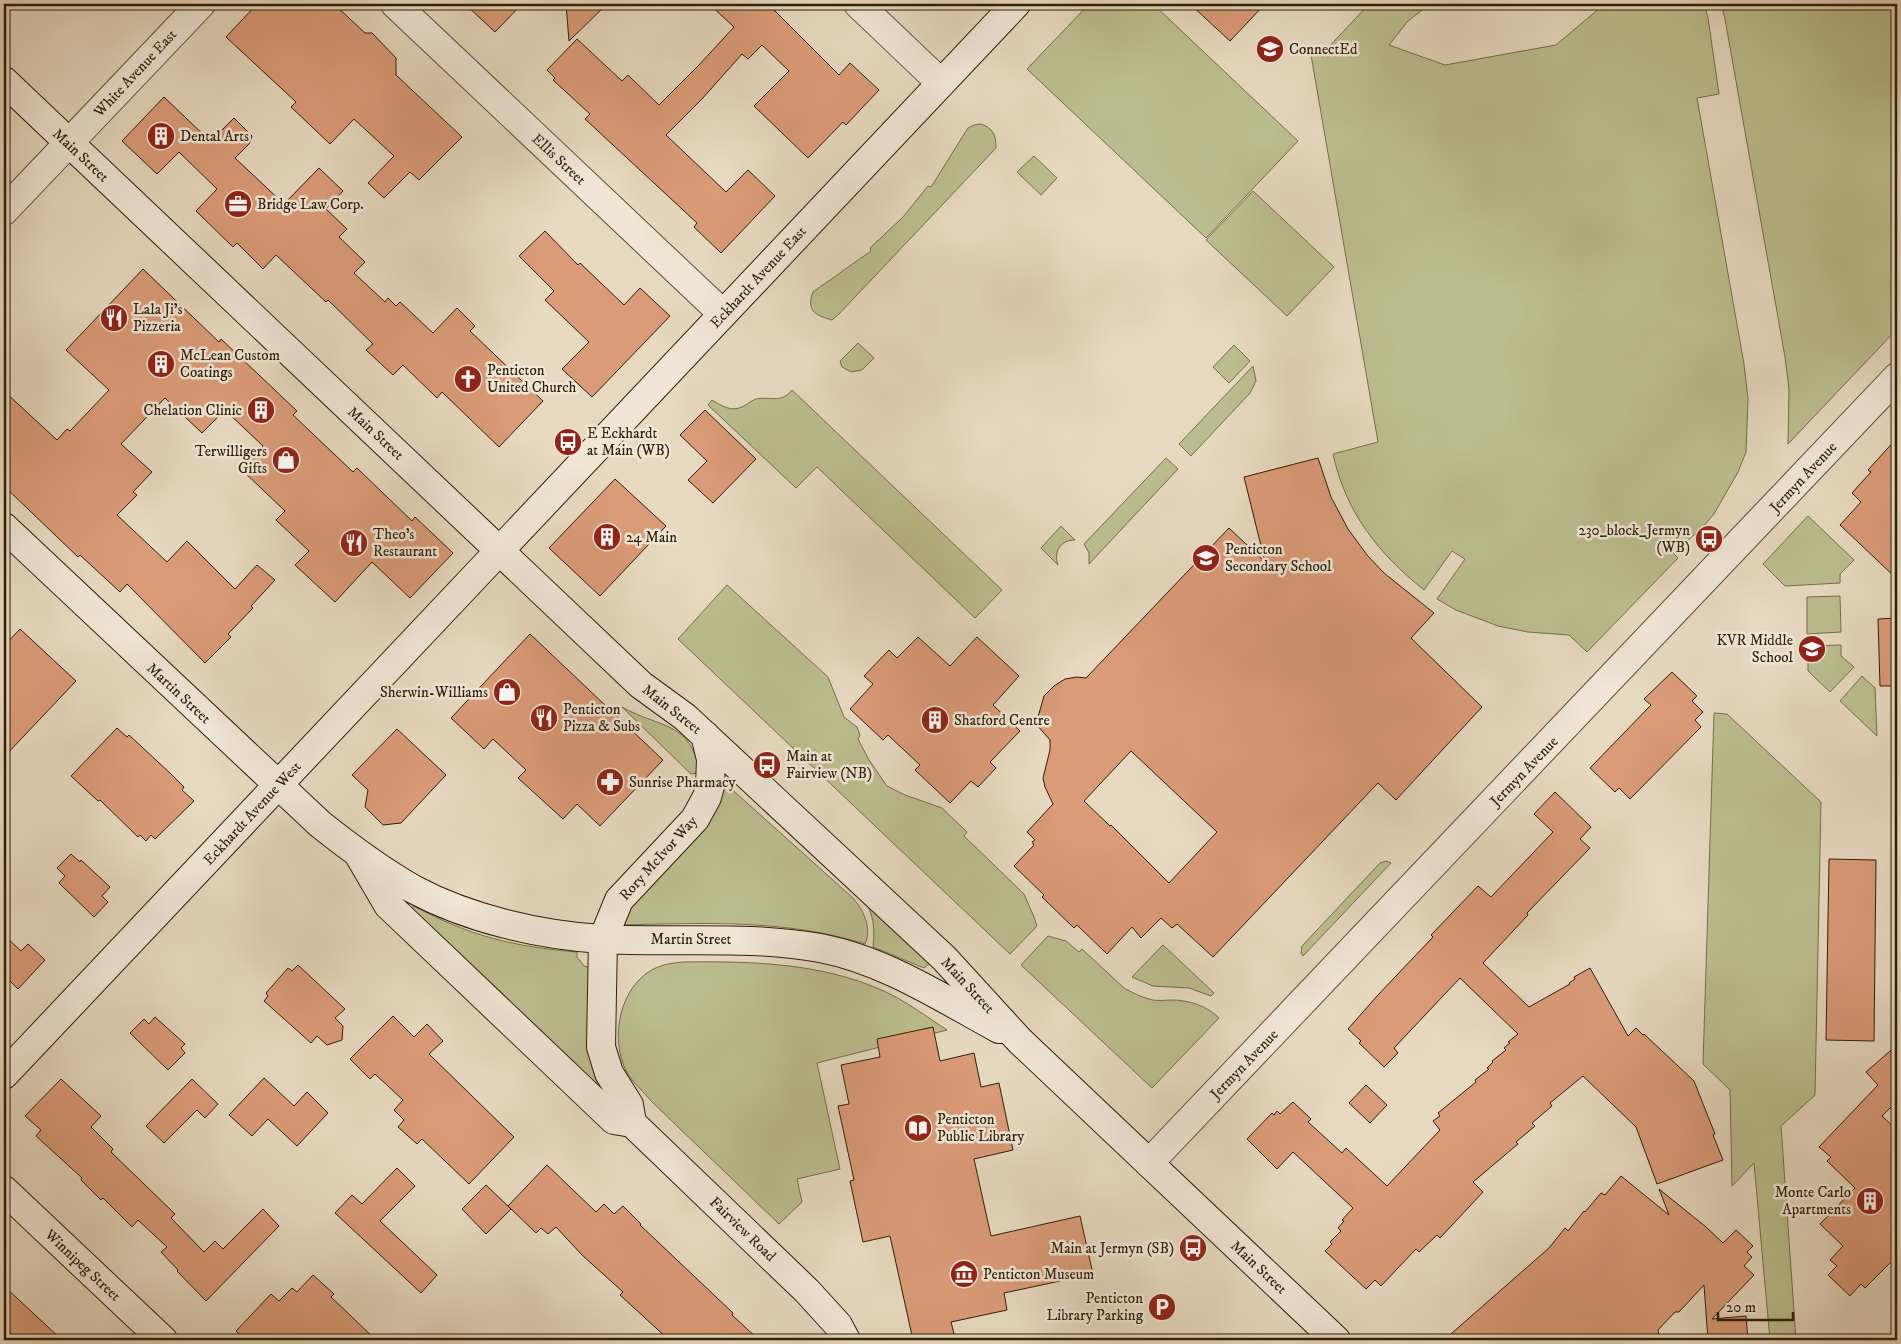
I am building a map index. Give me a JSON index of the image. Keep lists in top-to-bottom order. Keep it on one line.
{"streets":{"main road":["White Avenue East","Main Street","Ellis Street","Eckhardt Avenue East","Jermyn Avenue","Martin Street","Eckhardt Avenue West","Rory McIvor Way","Fairview Road","Winnipeg Street"]},"crossings":[["White Avenue East","Main Street"],["Main Street","Eckhardt Avenue East"],["Main Street","Jermyn Avenue"],["Main Street","Martin Street"],["Main Street","Eckhardt Avenue West"],["Main Street","Rory McIvor Way"],["Ellis Street","Eckhardt Avenue East"],["Eckhardt Avenue East","Eckhardt Avenue West"],["Martin Street","Eckhardt Avenue West"],["Martin Street","Rory McIvor Way"],["Martin Street","Fairview Road"],["Rory McIvor Way","Fairview Road"]],"places":{"school or university":["ConnectEd","Penticton Secondary School","KVR Middle School"],"building":["Dental Arts","McLean Custom Coatings","Chelation Clinic","24 Main","Shatford Centre","Monte Carlo Apartments"],"office":["Bridge Law Corp."],"restaurant":["Lala Ji's Pizzeria","Theo's Restaurant","Penticton Pizza & Subs"],"church":["Penticton United Church"],"bus stop":["E Eckhardt at Main (WB)","230_block_Jermyn (WB)","Main at Fairview (NB)","Main at Jermyn (SB)"],"shop":["Terwilligers Gifts","Sherwin-Williams"],"pharmacy":["Sunrise Pharmacy"],"library":["Penticton Public Library"],"museum":["Penticton Museum"],"parking":["Penticton Library Parking"]},"scale_bar":"20 m"}
